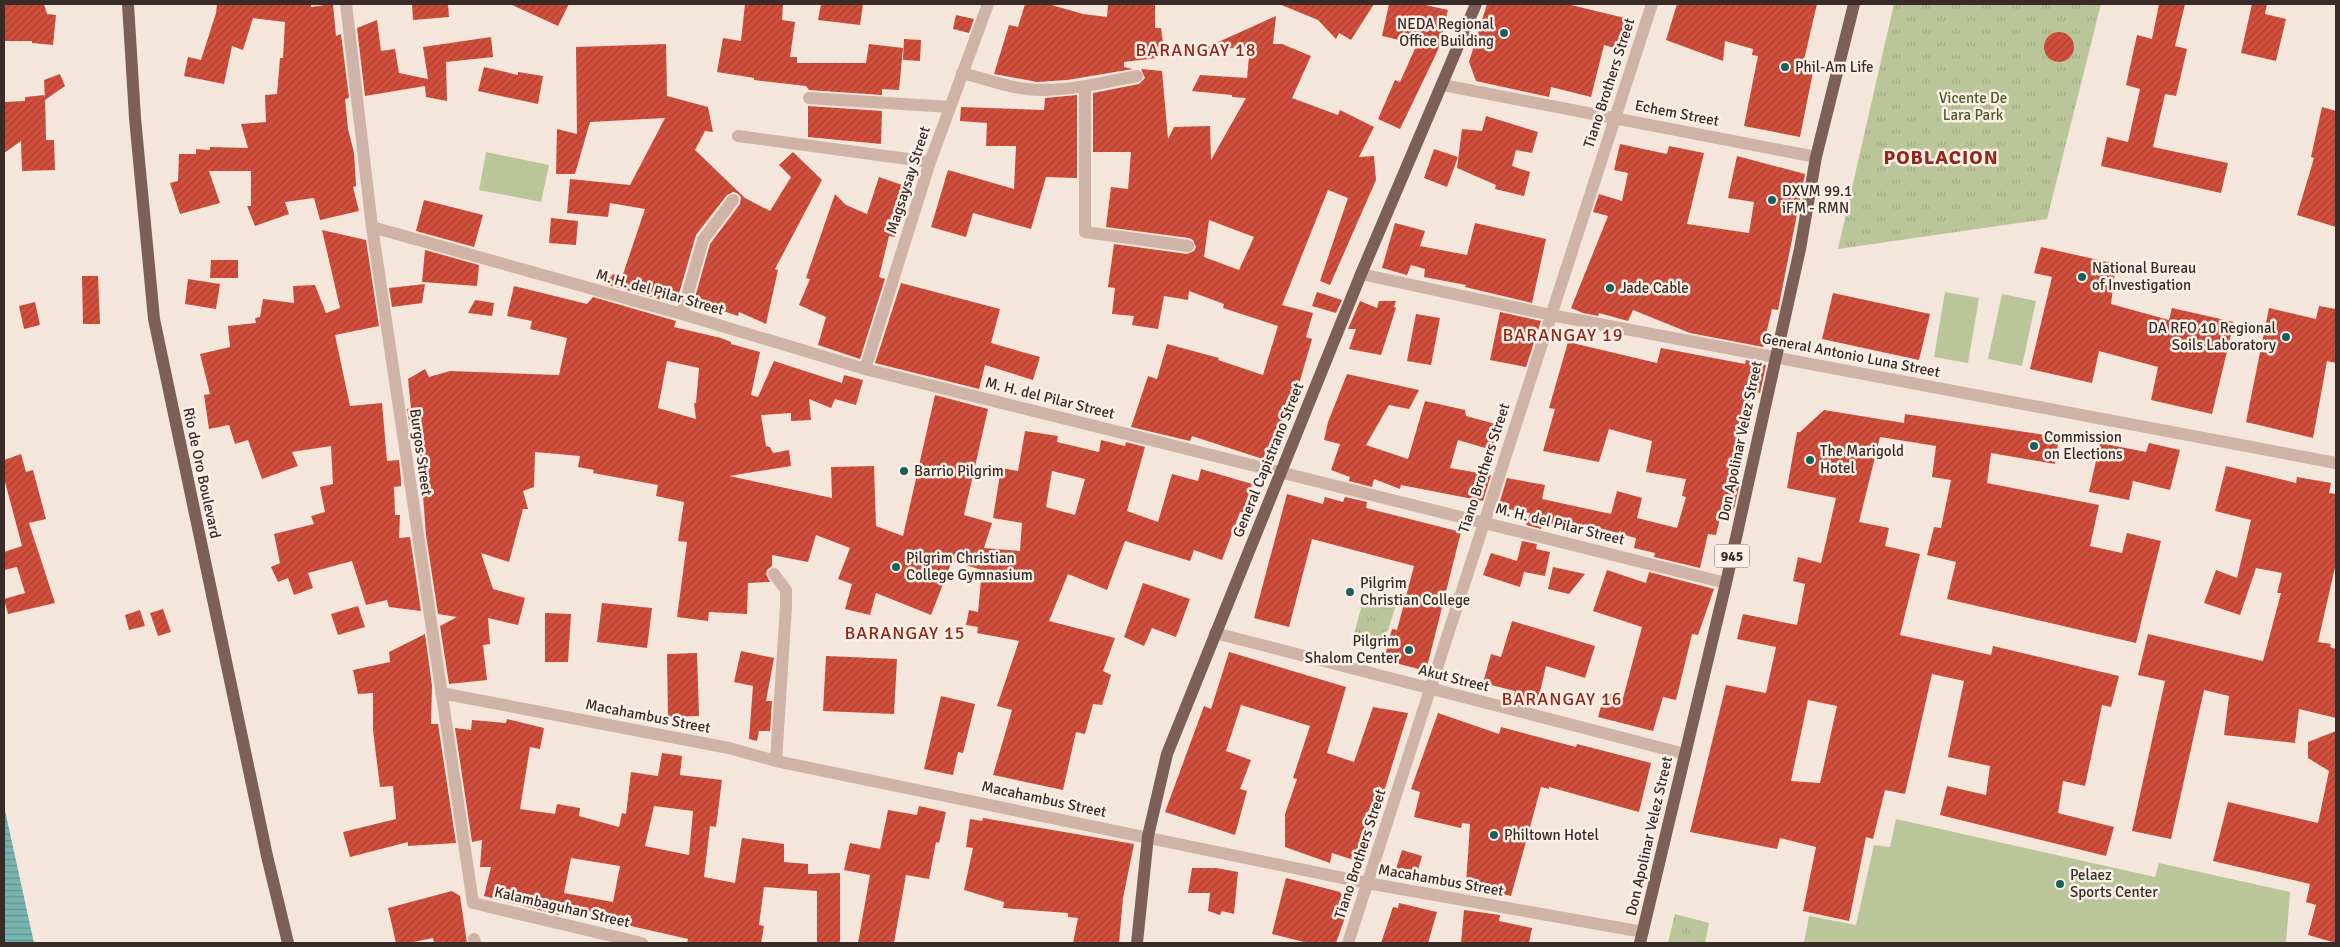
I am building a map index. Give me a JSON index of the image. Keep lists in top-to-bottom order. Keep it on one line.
{"streets":{"main road":["Don Apolinar Velez Street","General Capistrano Street","Rio de Oro Boulevard","945"],"street":["Tiano Brothers Street","Echem Street","Magsaysay Street","M. H. del Pilar Street","General Antonio Luna Street","Burgos Street","Akut Street","Macahambus Street","Kalambaguhan Street"]},"crossings":[["Tiano Brothers Street","Echem Street"],["Tiano Brothers Street","M. H. del Pilar Street"],["Tiano Brothers Street","General Antonio Luna Street"],["Tiano Brothers Street","Akut Street"],["Tiano Brothers Street","Macahambus Street"],["Echem Street","Don Apolinar Velez Street"],["Echem Street","General Capistrano Street"],["Magsaysay Street","M. H. del Pilar Street"],["M. H. del Pilar Street","Don Apolinar Velez Street"],["M. H. del Pilar Street","Burgos Street"],["M. H. del Pilar Street","General Capistrano Street"],["General Antonio Luna Street","Don Apolinar Velez Street"],["General Antonio Luna Street","General Capistrano Street"],["Don Apolinar Velez Street","Akut Street"],["Don Apolinar Velez Street","Macahambus Street"],["Burgos Street","Macahambus Street"],["Burgos Street","Kalambaguhan Street"],["General Capistrano Street","Akut Street"],["General Capistrano Street","Macahambus Street"]],"districts":["BARANGAY 18","POBLACION","BARANGAY 19","BARANGAY 15","BARANGAY 16"],"parks":["Vicente De Lara Park"],"places":["NEDA Regional Office Building","Phil-Am Life","DXVM 99.1 iFM - RMN","National Bureau of Investigation","Jade Cable","DA RFO 10 Regional Soils Laboratory","Commission on Elections","The Marigold Hotel","Barrio Pilgrim","Pilgrim Christian College Gymnasium","Pilgrim Christian College","Pilgrim Shalom Center","Philtown Hotel","Pelaez Sports Center"]}
